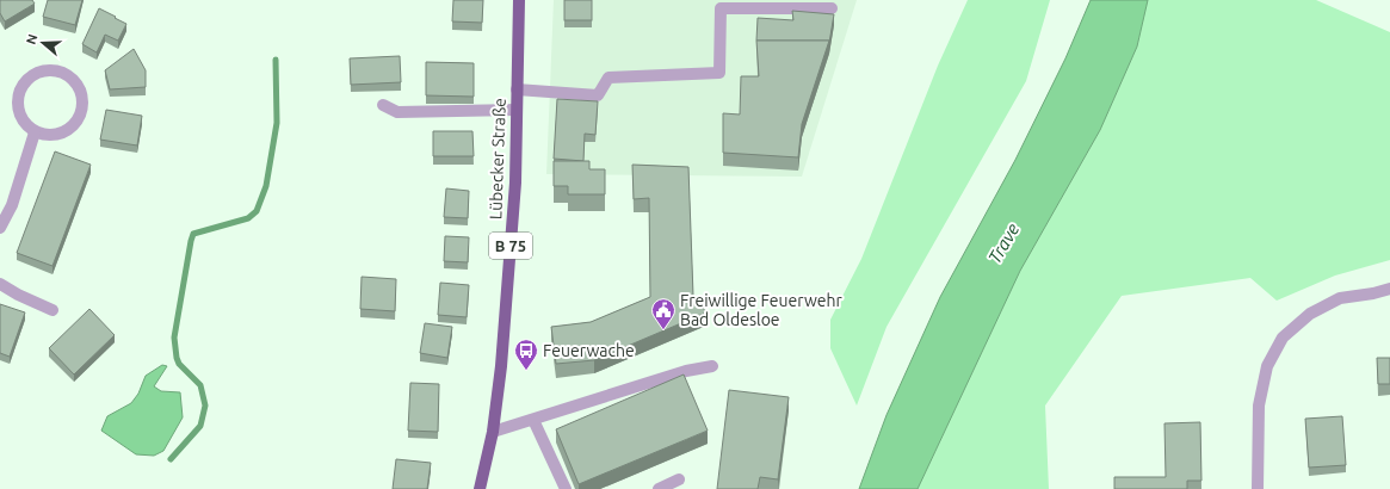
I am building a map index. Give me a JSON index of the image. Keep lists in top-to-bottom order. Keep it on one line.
{"streets":{"main road":["Lübecker Straße","B 75"]},"water":["Trave"],"places":{"public building":["Freiwillige Feuerwehr Bad Oldesloe"],"bus stop":["Feuerwache"]},"north":"left"}
